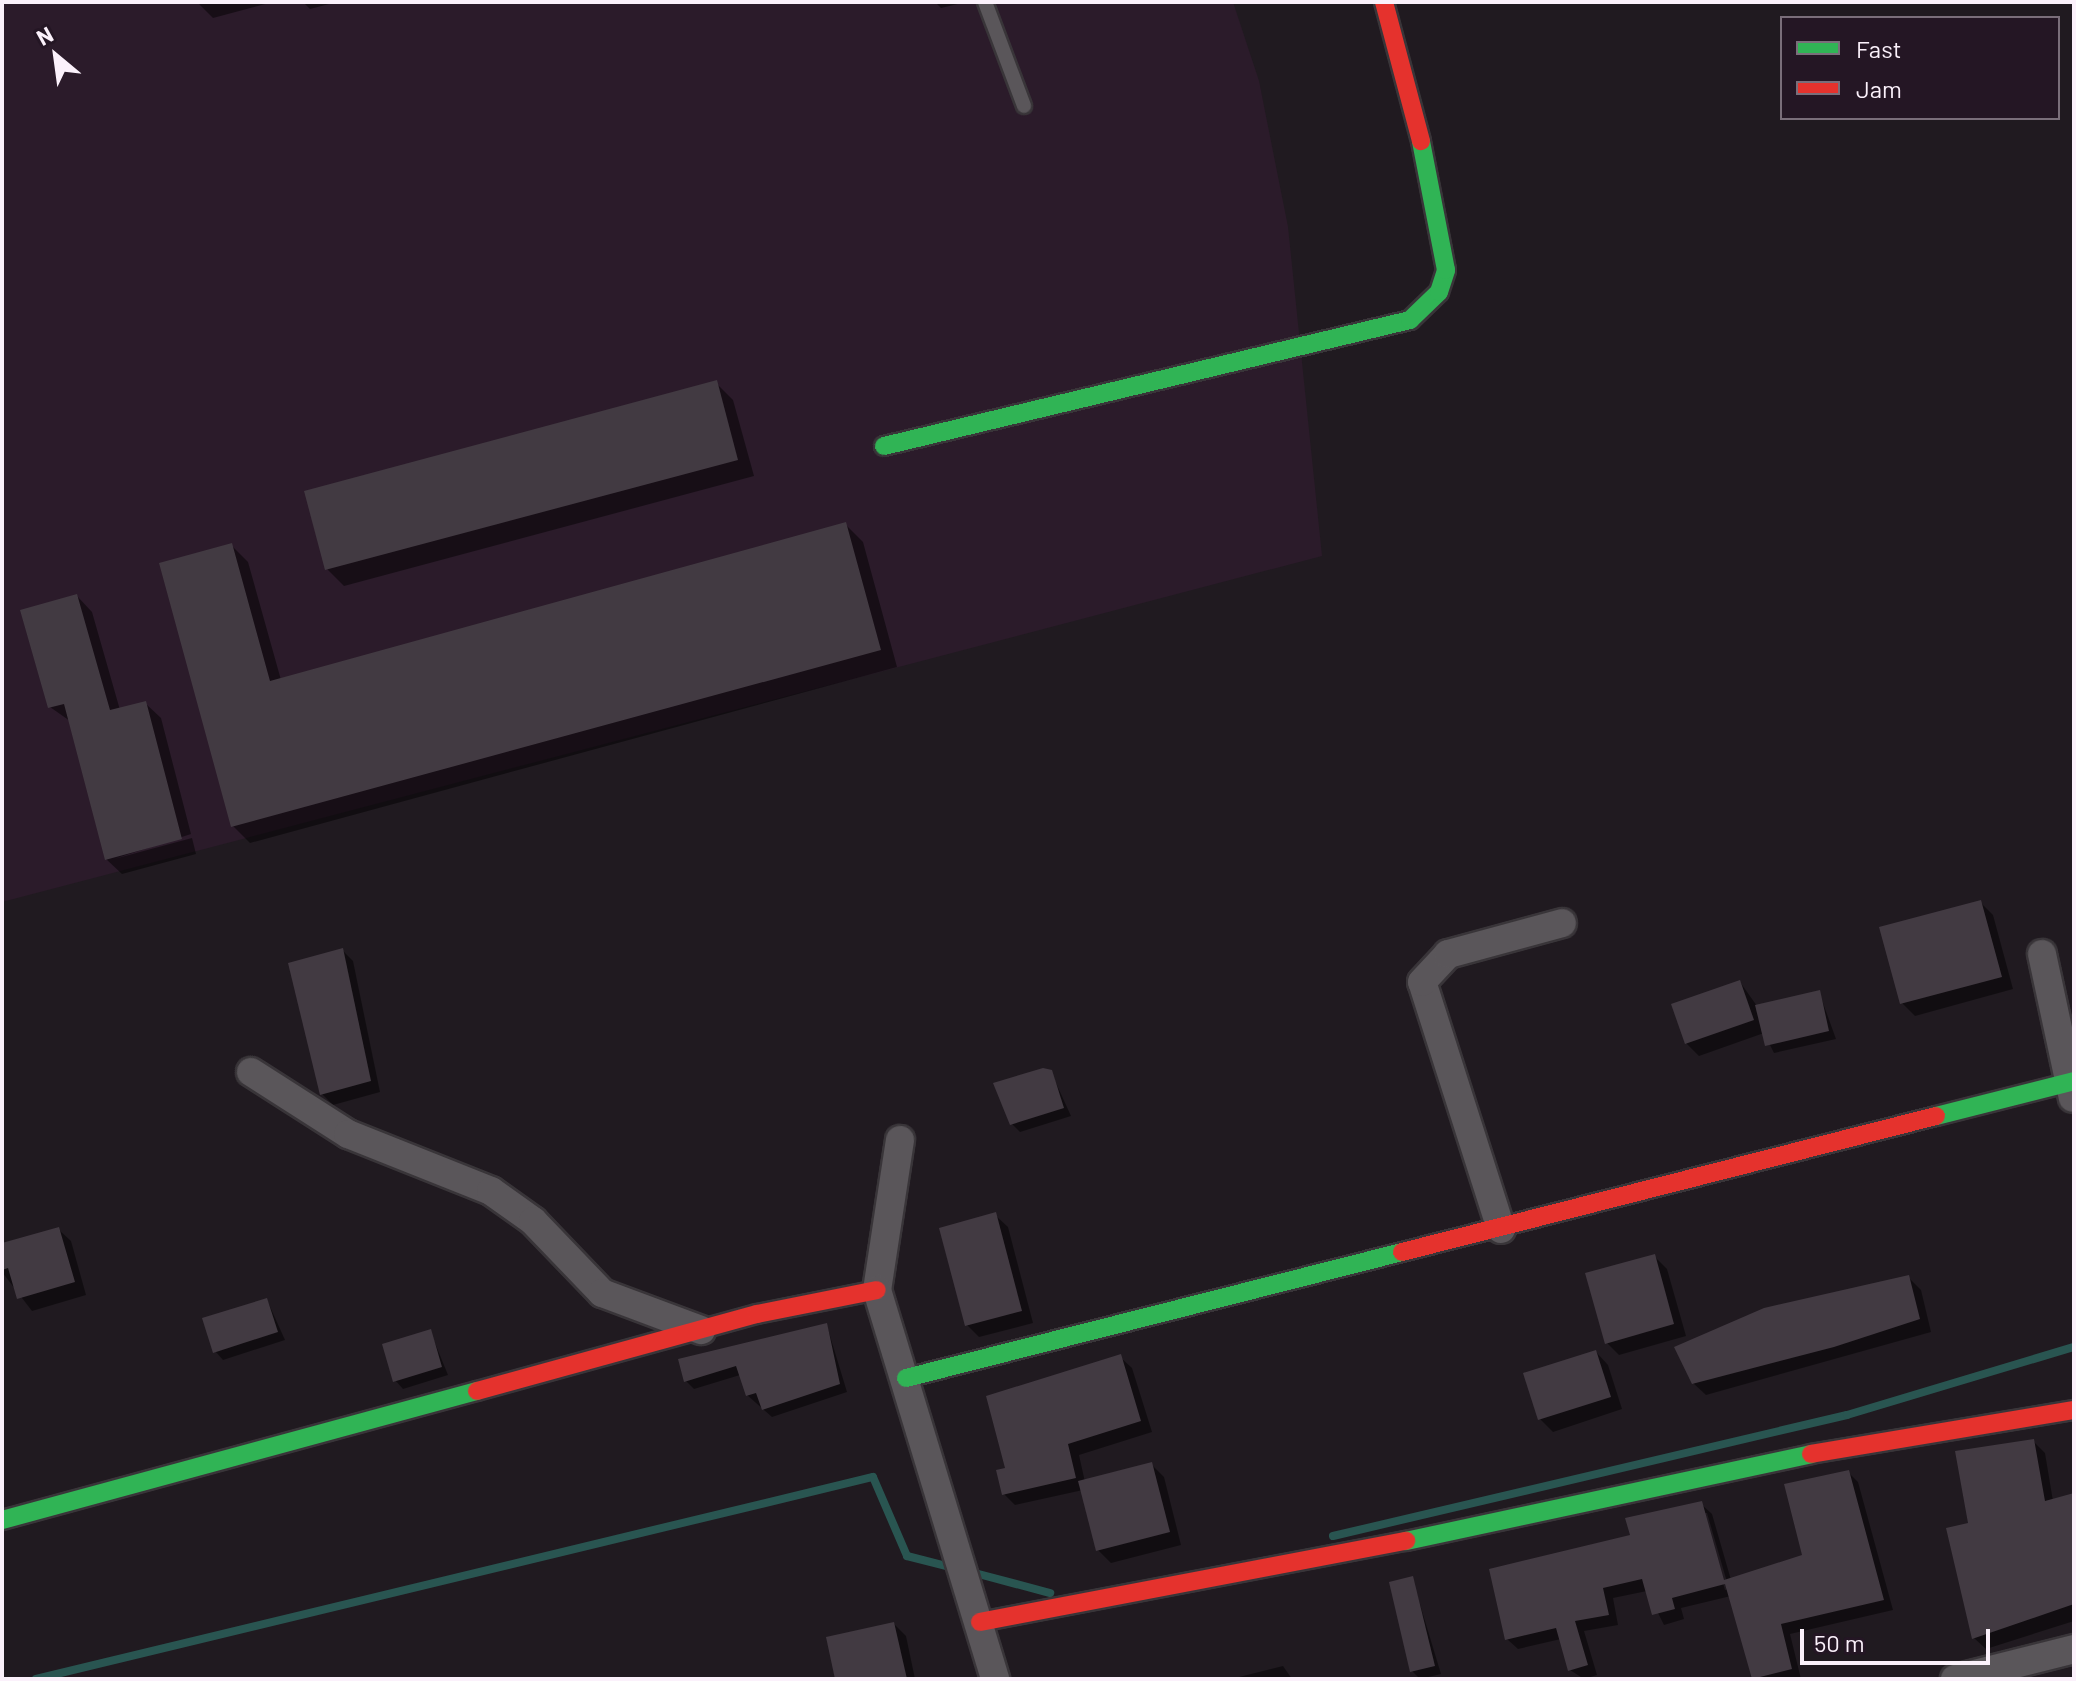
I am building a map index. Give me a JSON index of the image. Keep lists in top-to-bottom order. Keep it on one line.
{"legend":["Fast","Jam"],"scale_bar":"50 m","north":"top left"}
